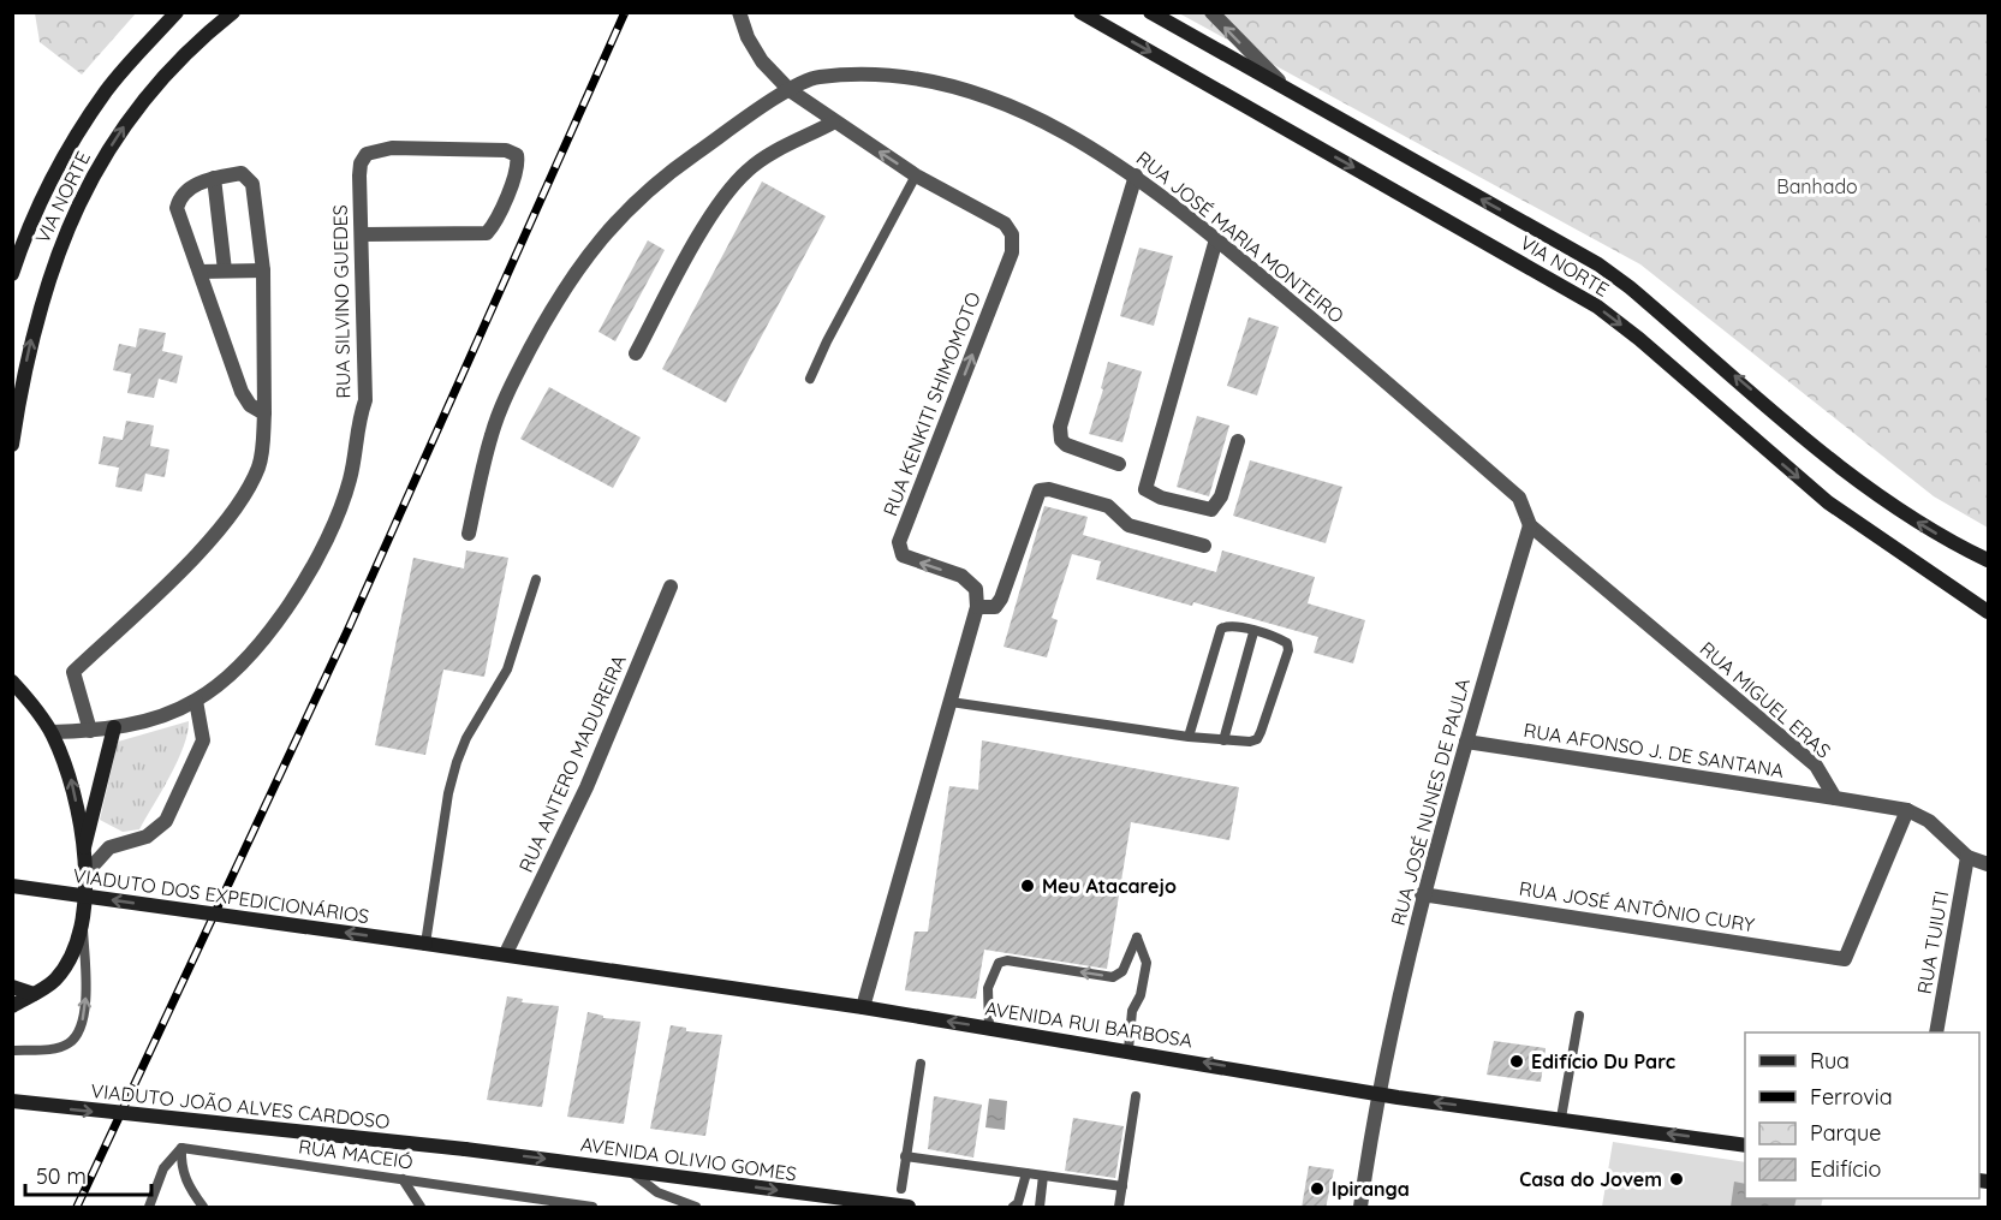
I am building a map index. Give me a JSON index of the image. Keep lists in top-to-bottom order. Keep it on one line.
{"streets":{"main road":["VIA NORTE","VIADUTO DOS EXPEDICIONÁRIOS","AVENIDA RUI BARBOSA","VIADUTO JOÃO ALVES CARDOSO","AVENIDA OLIVIO GOMES"],"street":["RUA JOSÉ MARIA MONTEIRO","RUA SILVINO GUEDES","RUA KENKITI SHIMOMOTO","RUA MIGUEL ERAS","RUA AFONSO J. DE SANTANA","RUA ANTERO MADUREIRA","RUA JOSÉ NUNES DE PAULA","RUA JOSÉ ANTÔNIO CURY","RUA TUIUTI"],"lane":["RUA MACEIÓ"]},"crossings":[["RUA JOSÉ MARIA MONTEIRO","RUA KENKITI SHIMOMOTO"],["RUA JOSÉ MARIA MONTEIRO","RUA MIGUEL ERAS"],["RUA JOSÉ MARIA MONTEIRO","RUA JOSÉ NUNES DE PAULA"],["RUA MIGUEL ERAS","RUA AFONSO J. DE SANTANA"],["RUA MIGUEL ERAS","RUA JOSÉ NUNES DE PAULA"],["RUA AFONSO J. DE SANTANA","RUA JOSÉ NUNES DE PAULA"],["RUA ANTERO MADUREIRA","AVENIDA RUI BARBOSA"],["RUA JOSÉ NUNES DE PAULA","RUA JOSÉ ANTÔNIO CURY"],["RUA JOSÉ NUNES DE PAULA","AVENIDA RUI BARBOSA"],["VIADUTO DOS EXPEDICIONÁRIOS","AVENIDA RUI BARBOSA"],["VIADUTO JOÃO ALVES CARDOSO","AVENIDA OLIVIO GOMES"]],"one_way":["VIADUTO DOS EXPEDICIONÁRIOS","AVENIDA RUI BARBOSA","VIADUTO JOÃO ALVES CARDOSO","AVENIDA OLIVIO GOMES"],"parks":["Banhado"],"places":["Meu Atacarejo","Edifício Du Parc","Casa do Jovem","Ipiranga"],"legend":["Rua","Ferrovia","Parque","Edifício"],"scale_bar":"50 m"}
